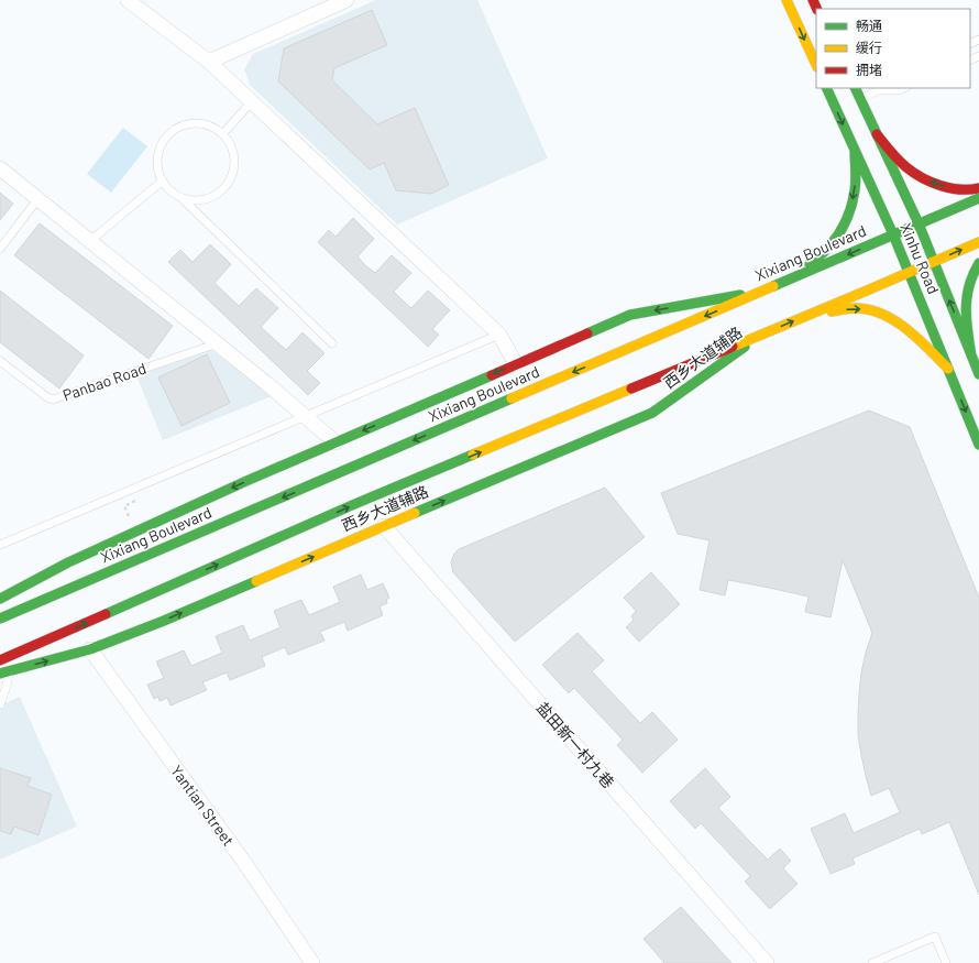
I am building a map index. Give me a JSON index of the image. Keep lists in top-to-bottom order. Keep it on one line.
{"streets":{"main road":["Xixiang Boulevard","Xinhu Road","西乡大道辅路"],"street":["盐田新一村九巷","Yantian Street"],"lane":["Panbao Road"]},"crossings":[["Xixiang Boulevard","Xinhu Road"],["西乡大道辅路","盐田新一村九巷"],["西乡大道辅路","Yantian Street"]],"legend":["畅通","缓行","拥堵"]}
